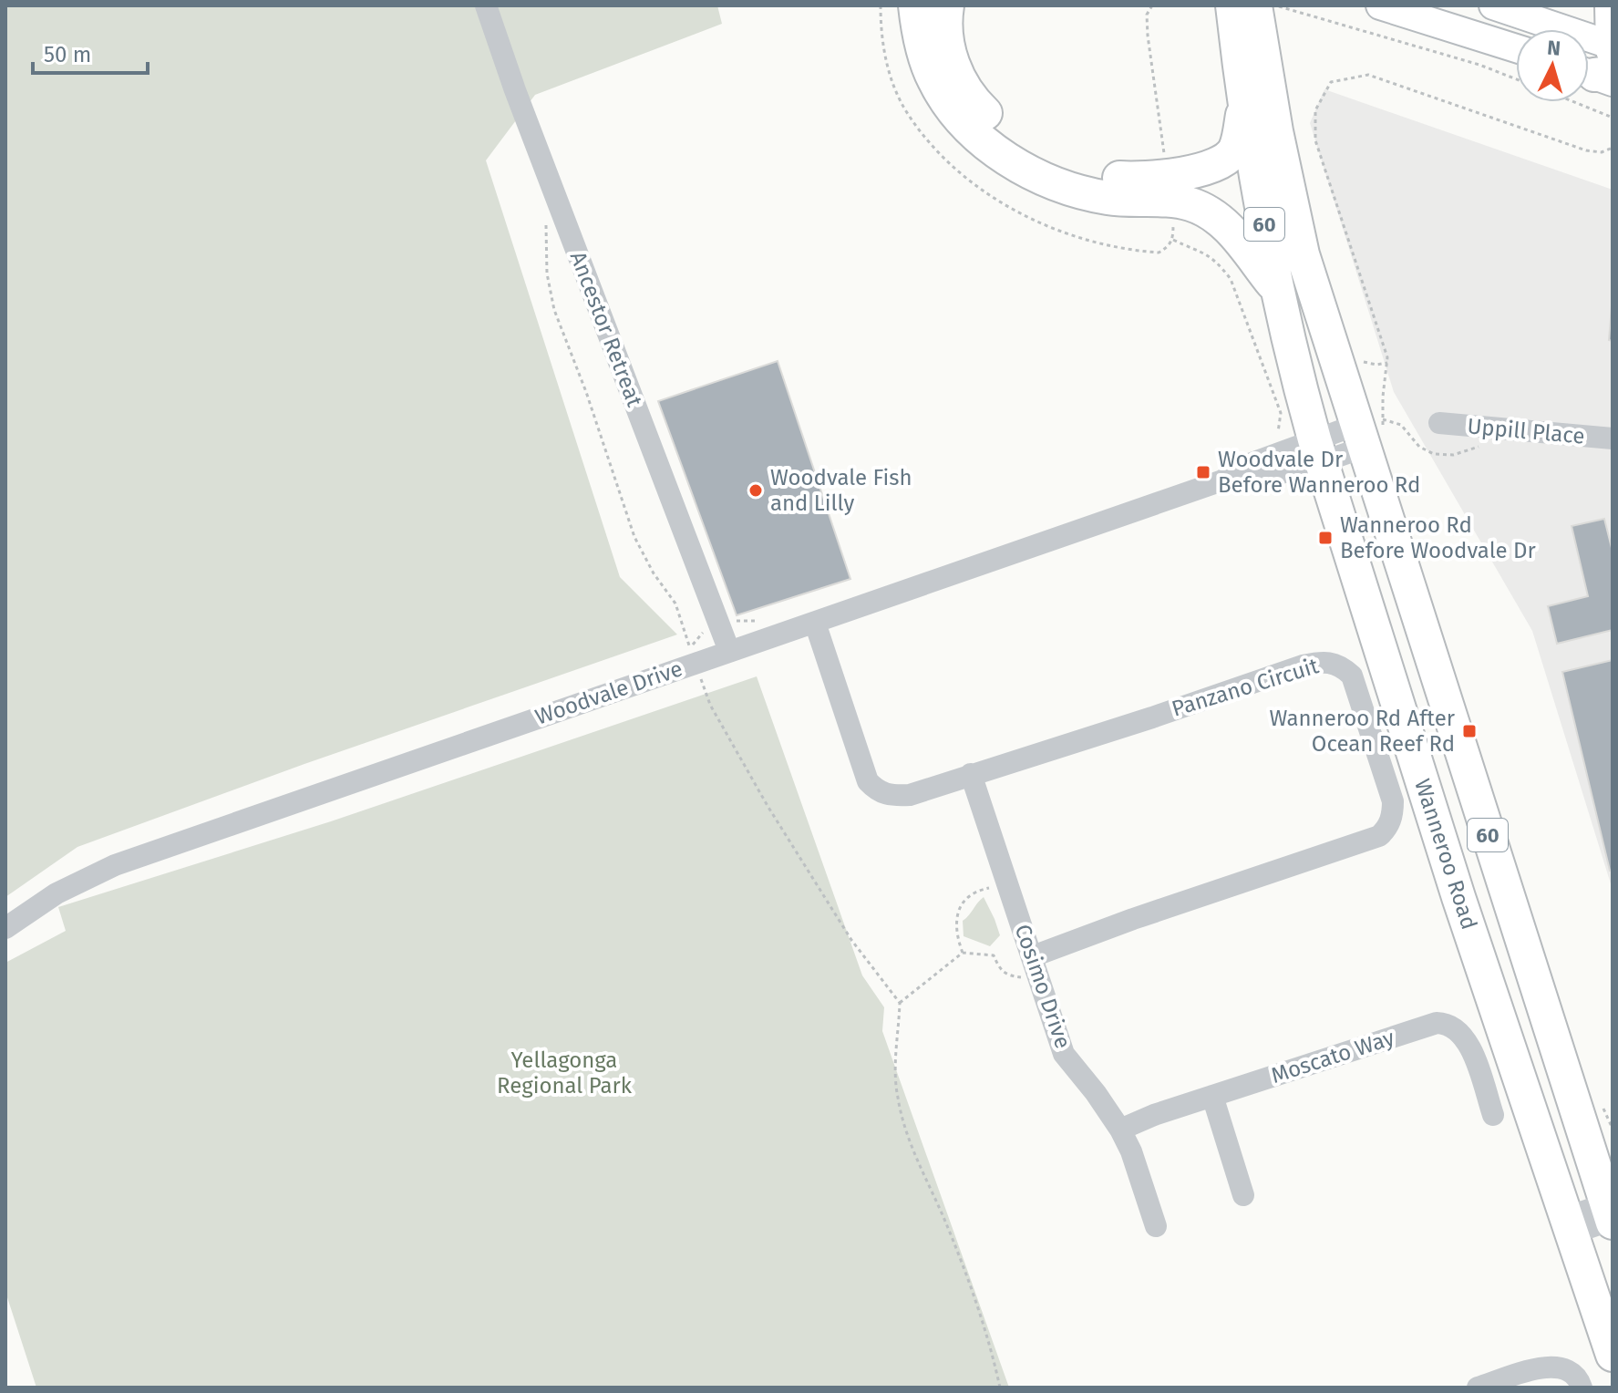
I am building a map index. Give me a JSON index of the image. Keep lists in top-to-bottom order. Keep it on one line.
{"streets":{"highway":["60","Wanneroo Road"],"street":["Ancestor Retreat","Uppill Place","Panzano Circuit","Woodvale Drive","Cosimo Drive","Moscato Way"]},"crossings":[["60","Woodvale Drive"],["60","Wanneroo Road"],["Ancestor Retreat","Woodvale Drive"],["Panzano Circuit","Woodvale Drive"],["Panzano Circuit","Cosimo Drive"],["Woodvale Drive","Wanneroo Road"],["Cosimo Drive","Moscato Way"]],"parks":["Yellagonga Regional Park"],"places":{"transit":["Woodvale Dr Before Wanneroo Rd","Wanneroo Rd Before Woodvale Dr","Wanneroo Rd After Ocean Reef Rd"],"other":["Woodvale Fish and Lilly"]},"scale_bar":"50 m","north":"top"}
